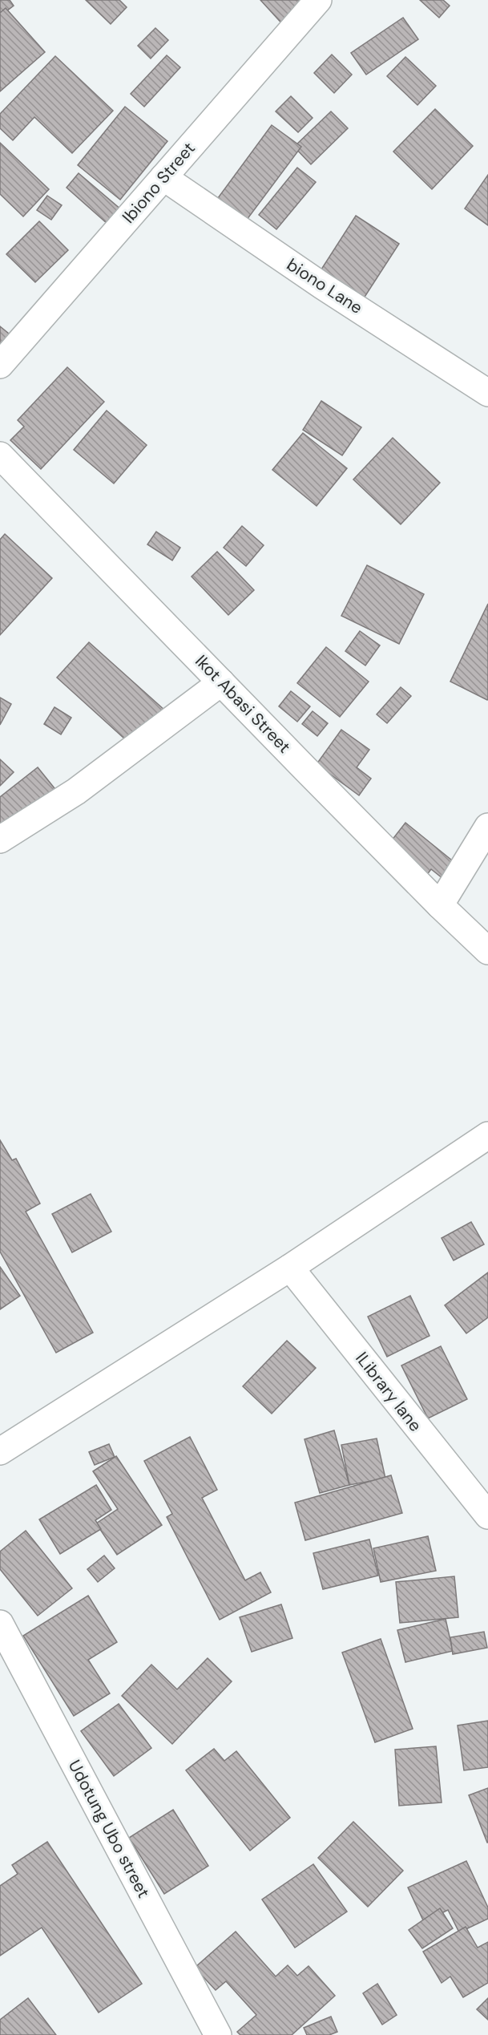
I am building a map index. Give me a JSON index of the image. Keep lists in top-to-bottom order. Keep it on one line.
{"streets":{"street":["Ibiono Street","biono Lane","Ikot Abasi Street","lLibrary lane","Udotung Ubo street"]},"crossings":[["Ibiono Street","biono Lane"]]}
